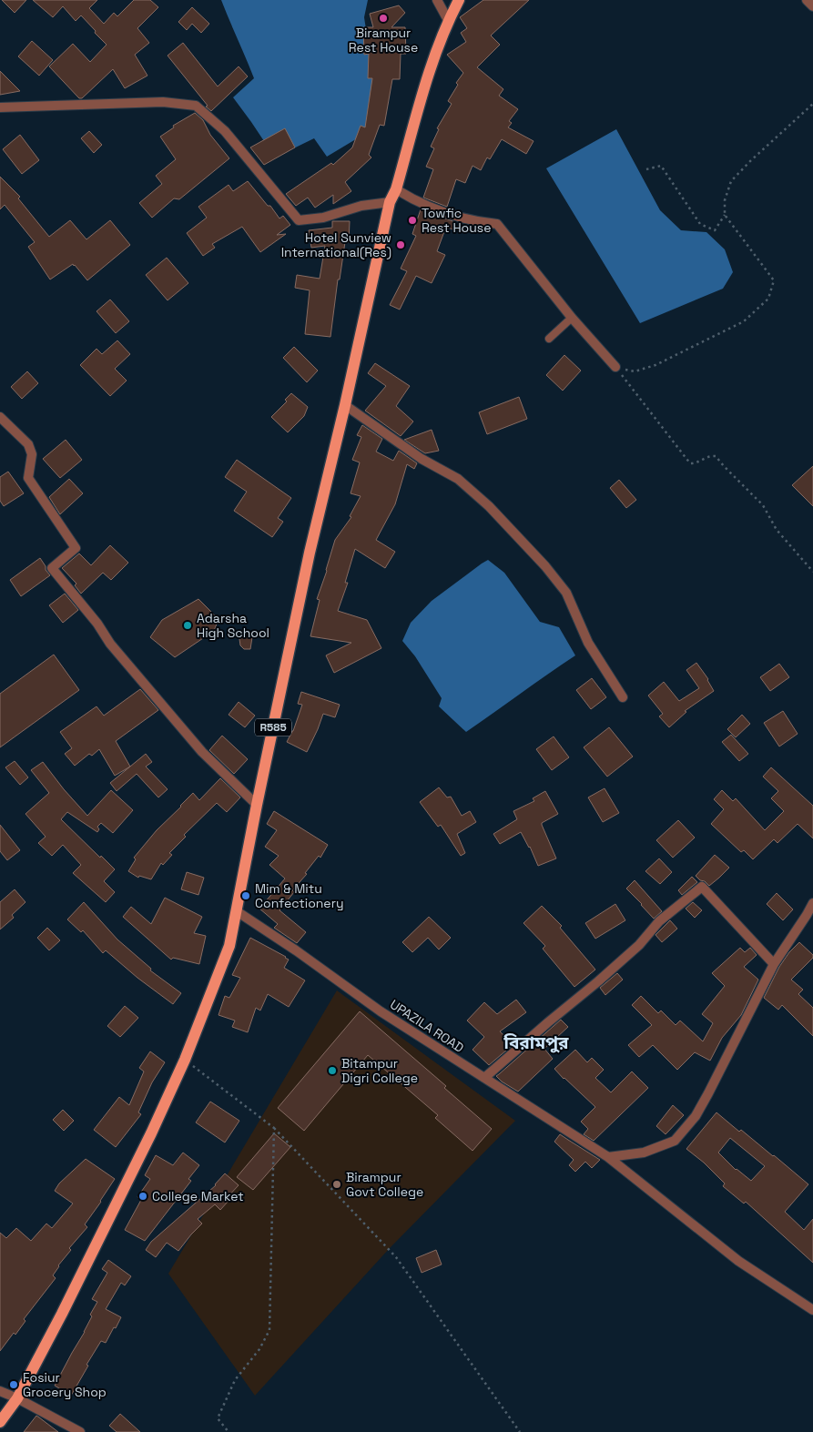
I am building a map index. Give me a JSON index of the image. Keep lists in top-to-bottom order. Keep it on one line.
{"streets":{"main road":["R585"],"street":["UPAZILA ROAD"]},"crossings":[["R585","UPAZILA ROAD"]],"districts":["বিরামপুর"],"places":["Birampur Rest House","Towfic Rest House","Hotel Sunview International(Res)","Adarsha High School","Mim & Mitu Confectionery","Bitampur Digri College","Birampur Govt College","College Market","Fosiur Grocery Shop"]}
